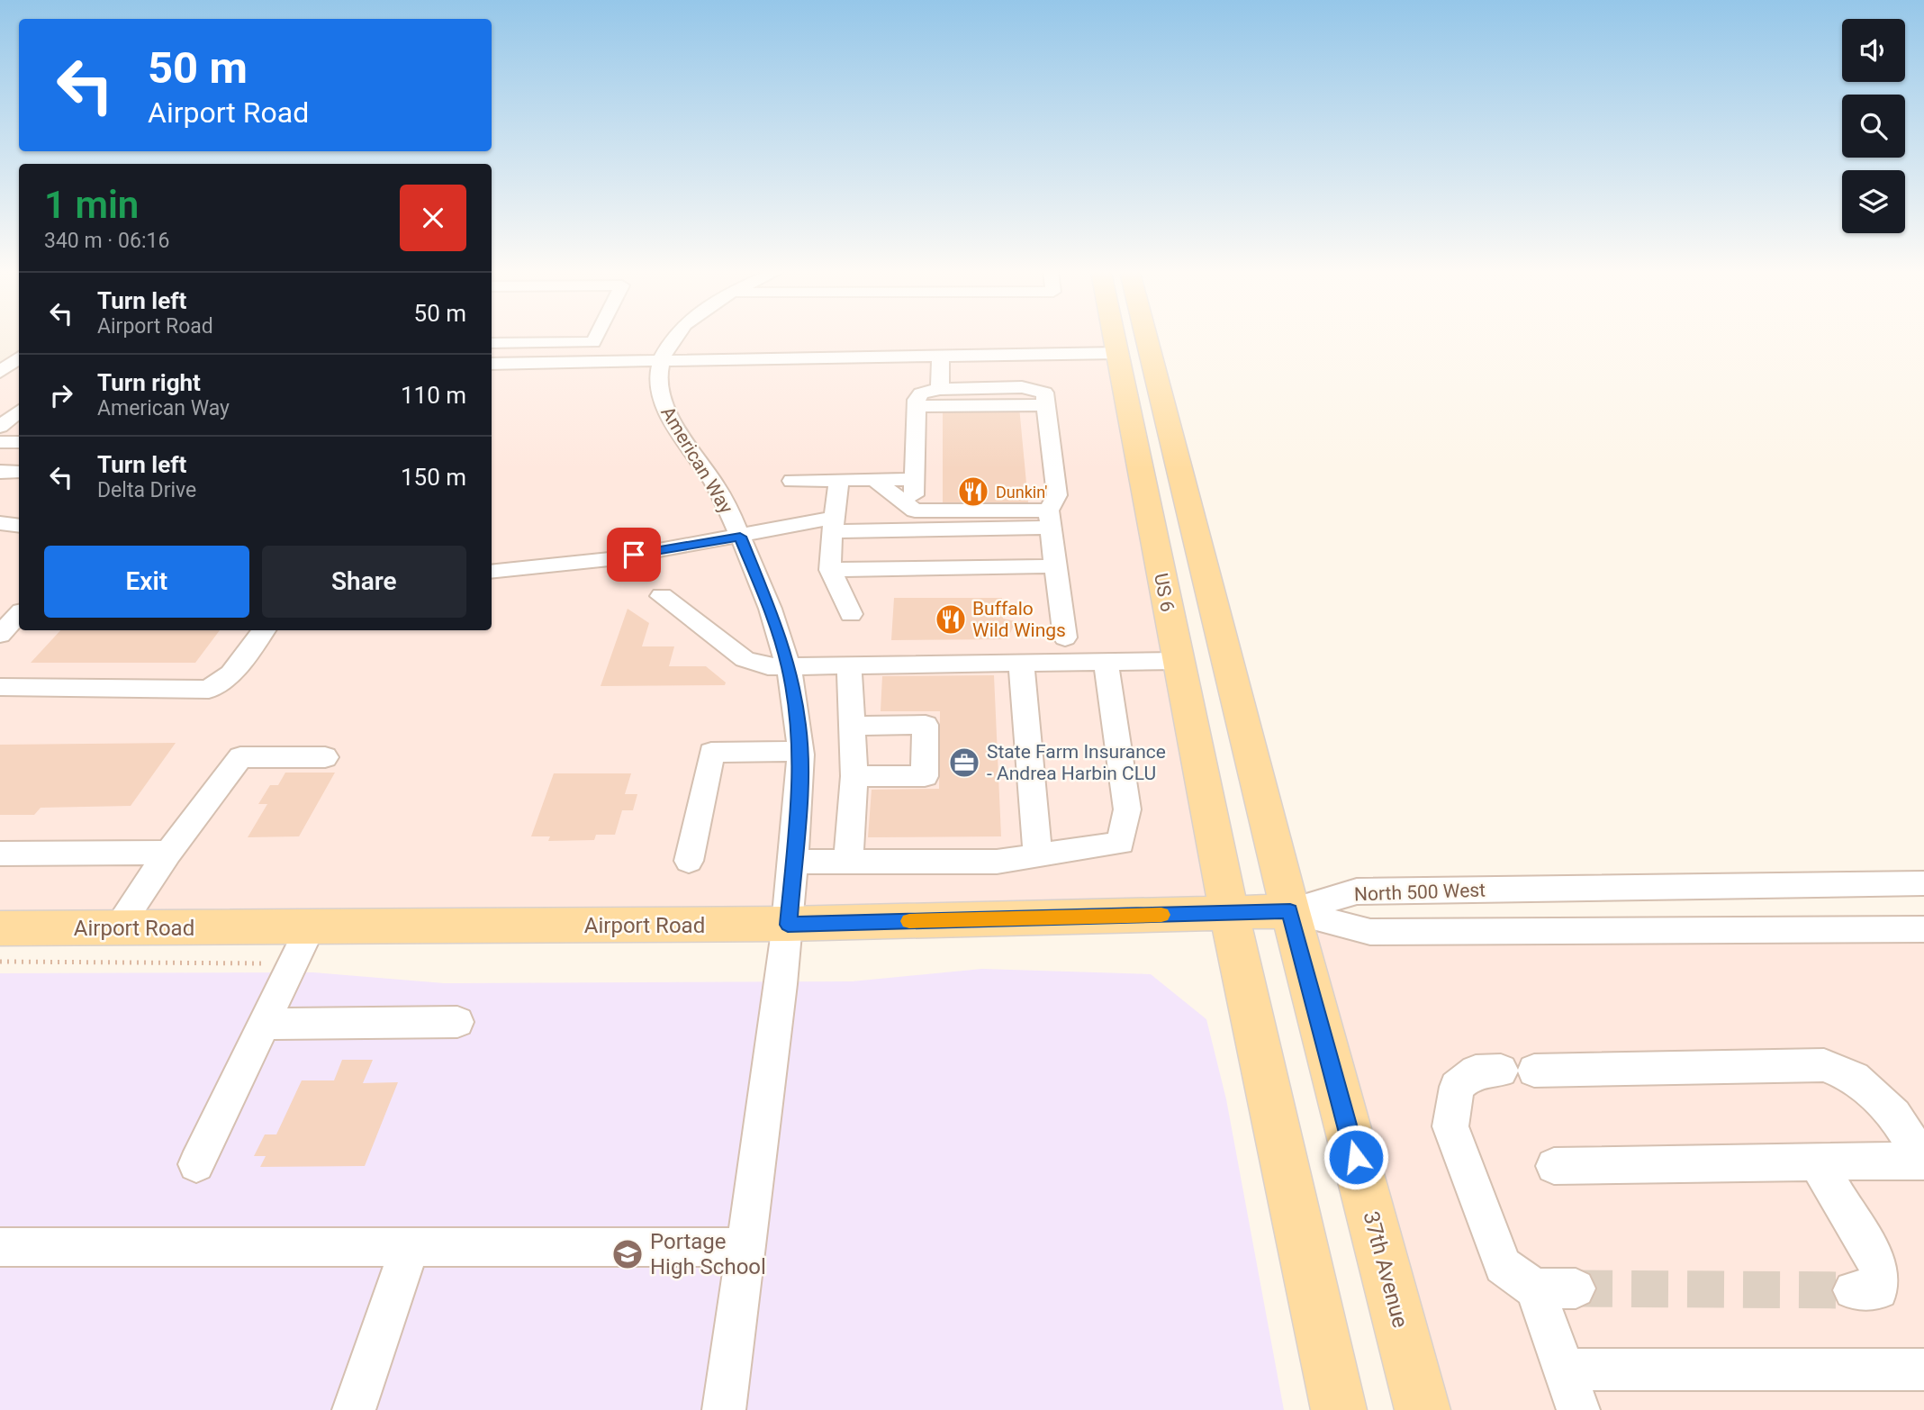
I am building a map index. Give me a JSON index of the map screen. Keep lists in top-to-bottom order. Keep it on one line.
{"streets":{"main road":["US 6","Airport Road","37th Avenue"],"street":["American Way","North 500 West"]},"crossings":[["American Way","Airport Road"],["US 6","Airport Road"],["North 500 West","Airport Road"],["North 500 West","37th Avenue"],["Airport Road","37th Avenue"]],"places":{"restaurant":["Dunkin'","Buffalo Wild Wings"],"office":["State Farm Insurance - Andrea Harbin CLU"],"school or university":["Portage High School"]},"page":{"turn":["50 m","Airport Road"],"heading":["1 min","340 m · 06:16"],"list":[{"name":"Turn left","note":"Airport Road","value":"50 m"},{"name":"Turn right","note":"American Way","value":"110 m"},{"name":"Turn left","note":"Delta Drive","value":"150 m"}],"buttons":["Exit","Share"]}}
